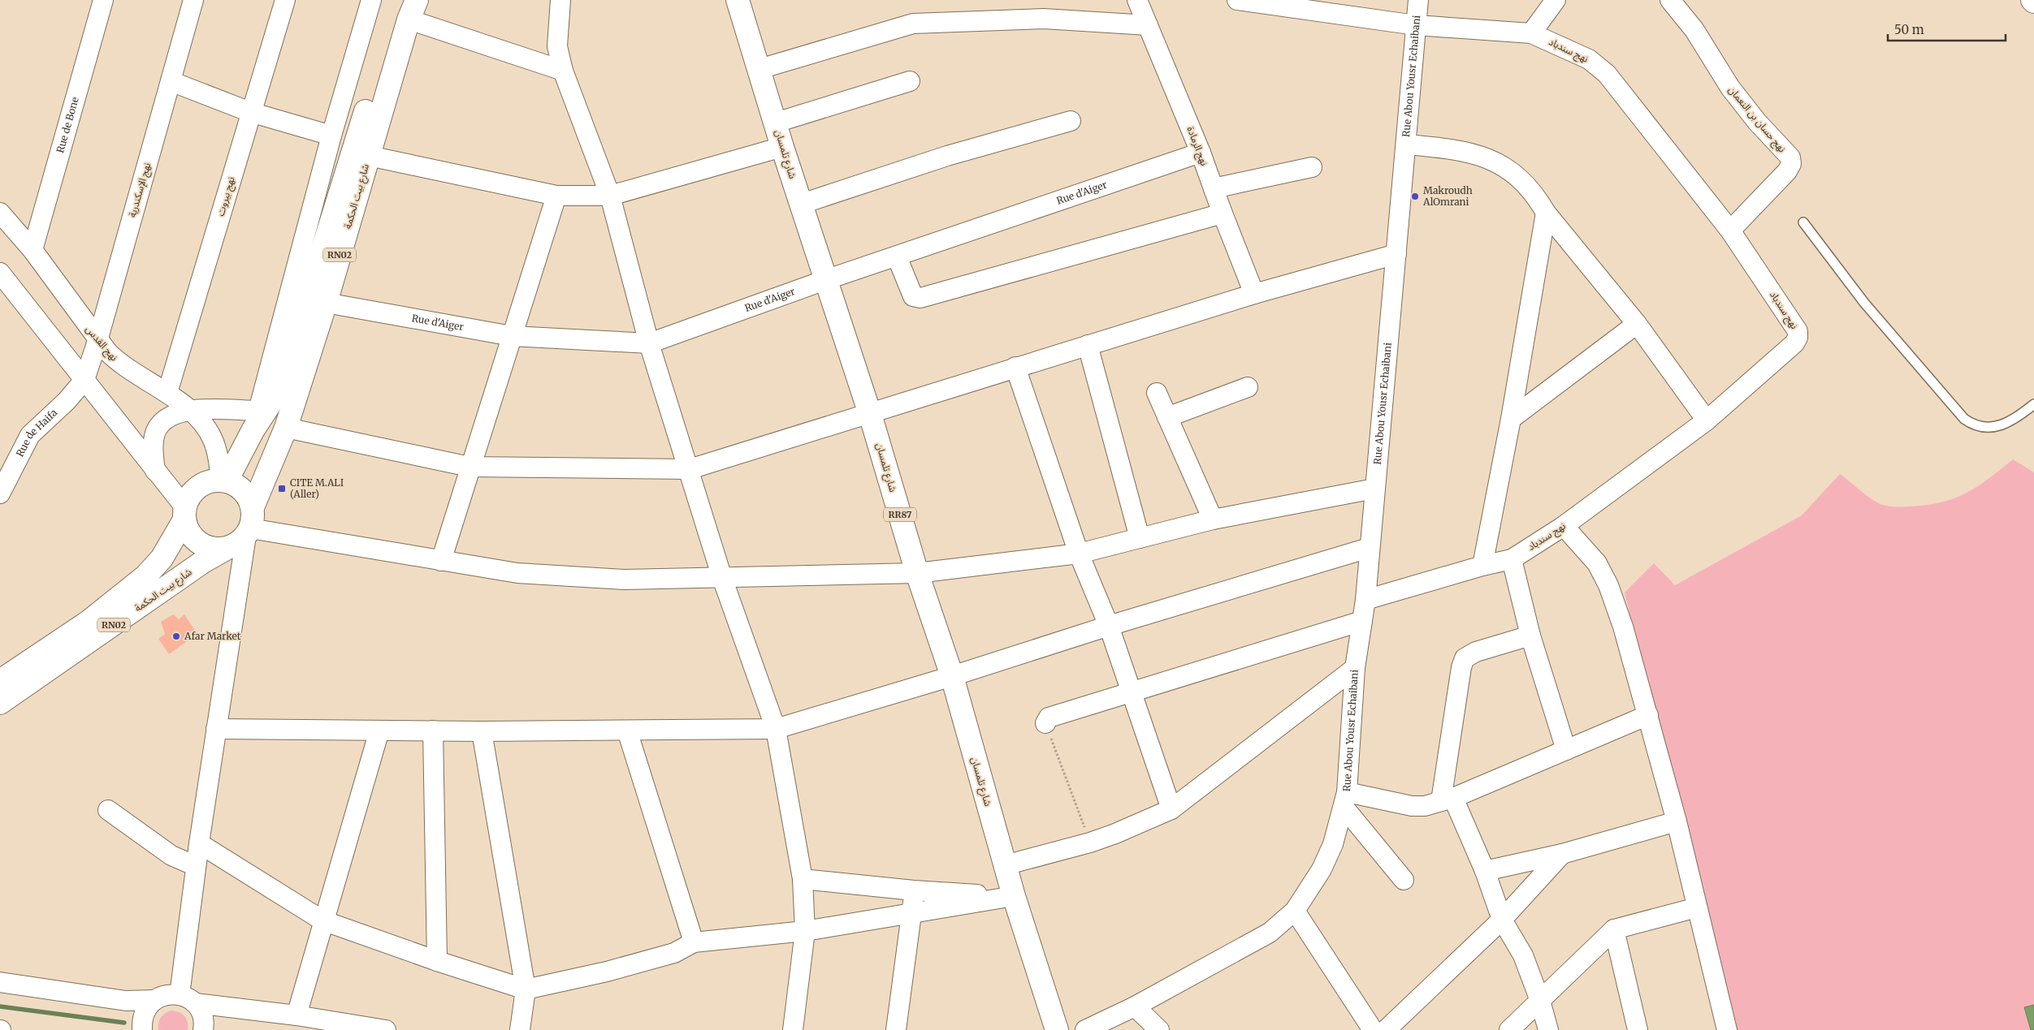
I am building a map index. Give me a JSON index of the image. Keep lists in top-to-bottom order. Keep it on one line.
{"streets":{"main road":["شارع تلمسان","شارع بيت الحكمة","RN02","RR87"],"street":["نهج سندباد","Rue Abou Yousr Echaibani","نهج حسان بن النعمان","Rue de Bone","نهج الرمادة","نهج الإسكندرية","Rue d'Aiger","نهج بيروت","نهج القدس","Rue de Haifa"]},"crossings":[["نهج سندباد","Rue Abou Yousr Echaibani"],["نهج سندباد","نهج حسان بن النعمان"],["Rue de Bone","نهج القدس"],["نهج الرمادة","Rue d'Aiger"],["شارع تلمسان","Rue d'Aiger"],["نهج الإسكندرية","نهج القدس"],["نهج الإسكندرية","Rue de Haifa"],["Rue d'Aiger","شارع بيت الحكمة"],["نهج بيروت","نهج القدس"],["شارع بيت الحكمة","نهج القدس"]],"places":{"other":["Makroudh AlOmrani","Afar Market"],"transit":["CITE M.ALI (Aller)"]},"scale_bar":"50 m"}
